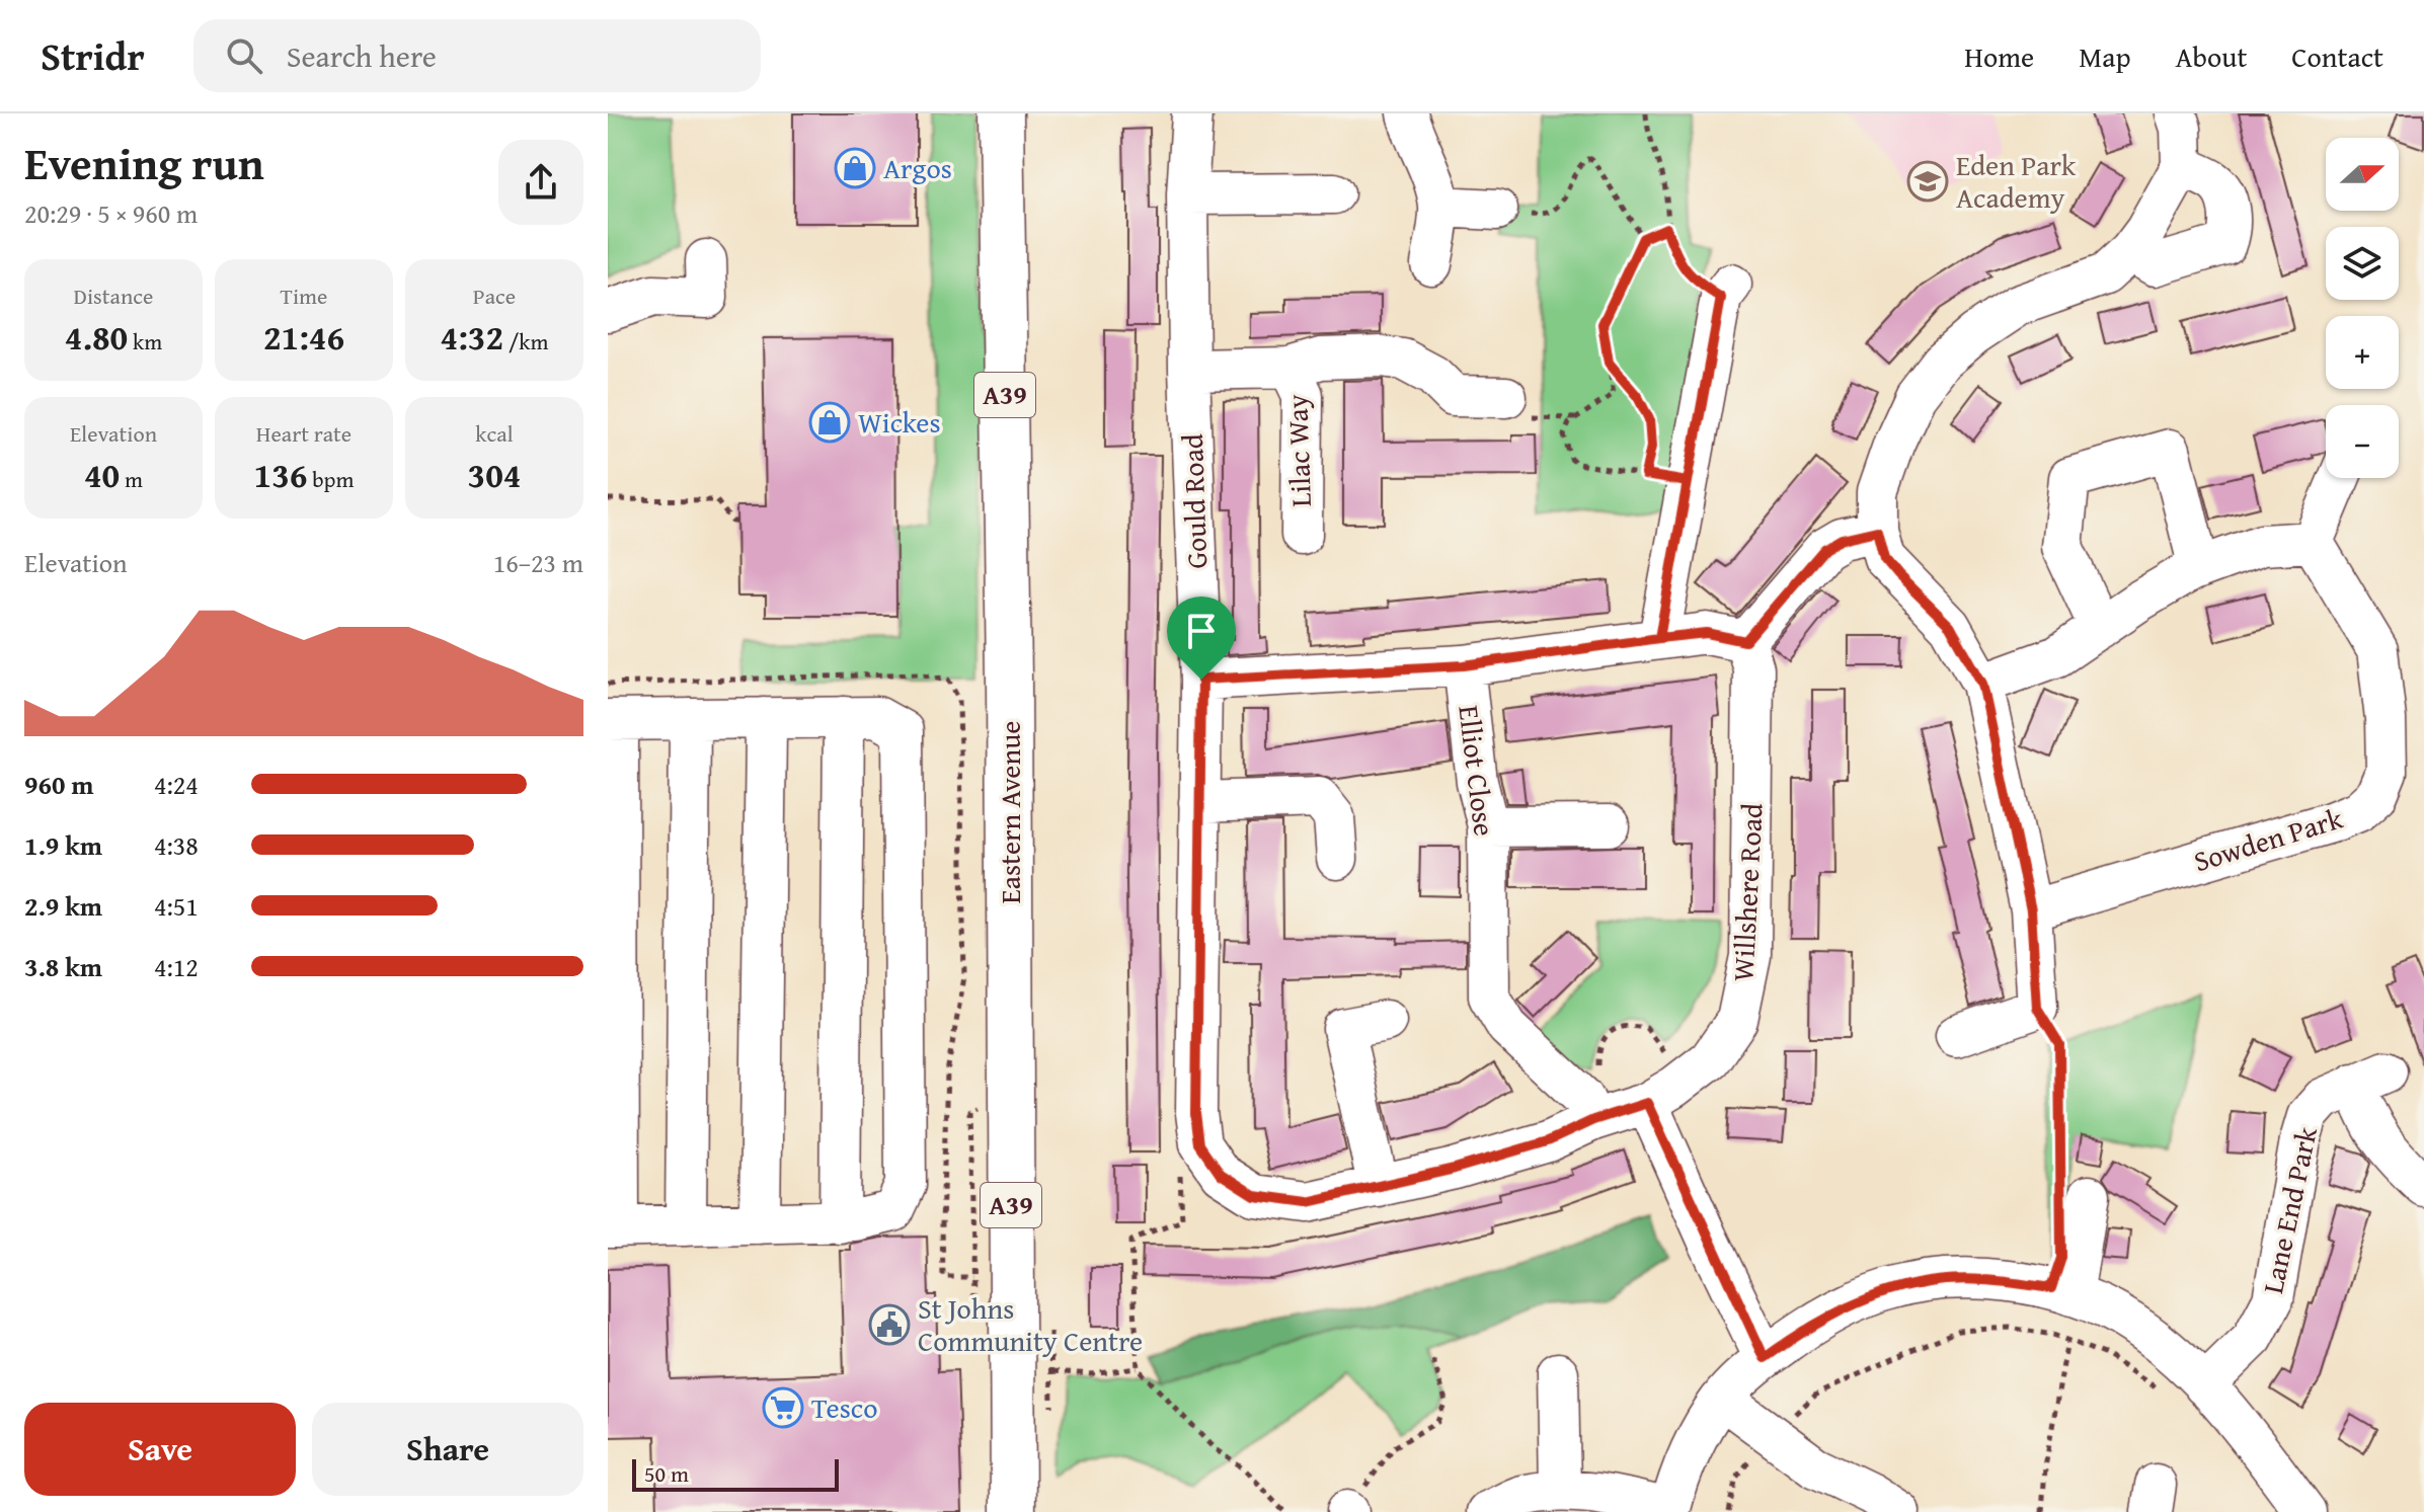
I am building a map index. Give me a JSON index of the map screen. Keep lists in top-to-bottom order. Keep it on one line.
{"streets":{"main road":["A39","Eastern Avenue"],"street":["Lilac Way","Gould Road","Elliot Close","Sowden Park","Willshere Road","Lane End Park"]},"crossings":[["Lilac Way","Gould Road"],["Gould Road","Willshere Road"],["Elliot Close","Willshere Road"]],"places":{"shop":["Argos","Wickes"],"school or university":["Eden Park Academy"],"public building":["St Johns Community Centre"],"supermarket":["Tesco"]},"scale_bar":"50 m","north":"right","page":{"header":"Stridr","search":"Search here","nav":["Home","Map","About","Contact"],"heading":["Evening run","20:29 · 5 × 960 m"],"map_buttons":["+","−"],"stats":[["Distance","4.80 km"],["Time","21:46"],["Pace","4:32 /km"],["Elevation","40 m"],["Heart rate","136 bpm"],["kcal","304"]],"chart":["Elevation","16–23 m"],"list":[{"name":"960 m","note":"4:24"},{"name":"1.9 km","note":"4:38"},{"name":"2.9 km","note":"4:51"},{"name":"3.8 km","note":"4:12"}],"buttons":["Save","Share"],"scale":"50 m"}}
